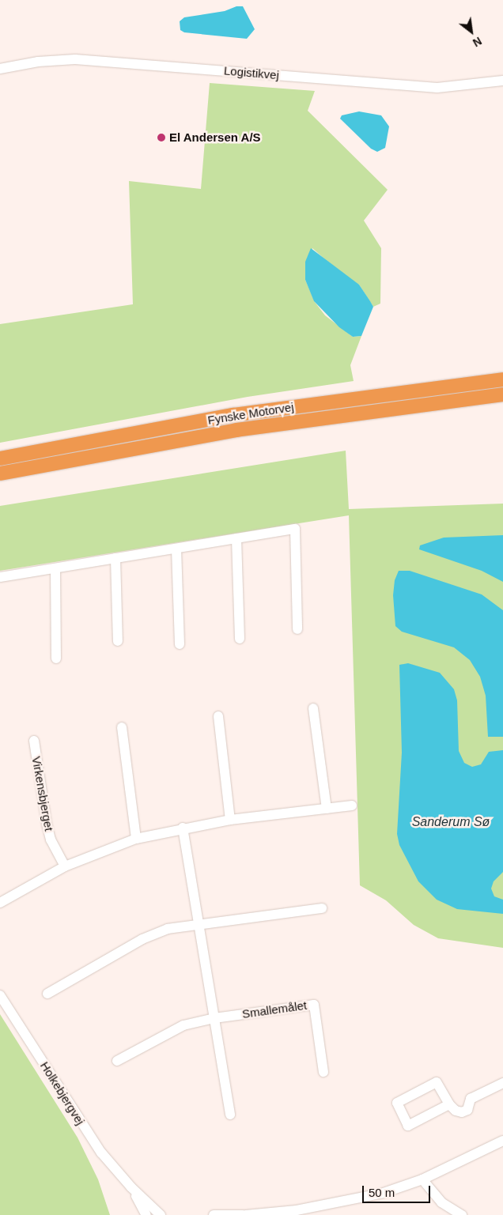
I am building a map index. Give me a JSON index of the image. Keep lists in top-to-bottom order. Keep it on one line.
{"streets":{"highway":["Fynske Motorvej"],"street":["Logistikvej","Virkensbjerget","Smallemålet","Holkebjergvej"]},"water":["Sanderum Sø"],"places":["El Andersen A/S"],"scale_bar":"50 m","north":"bottom right"}
